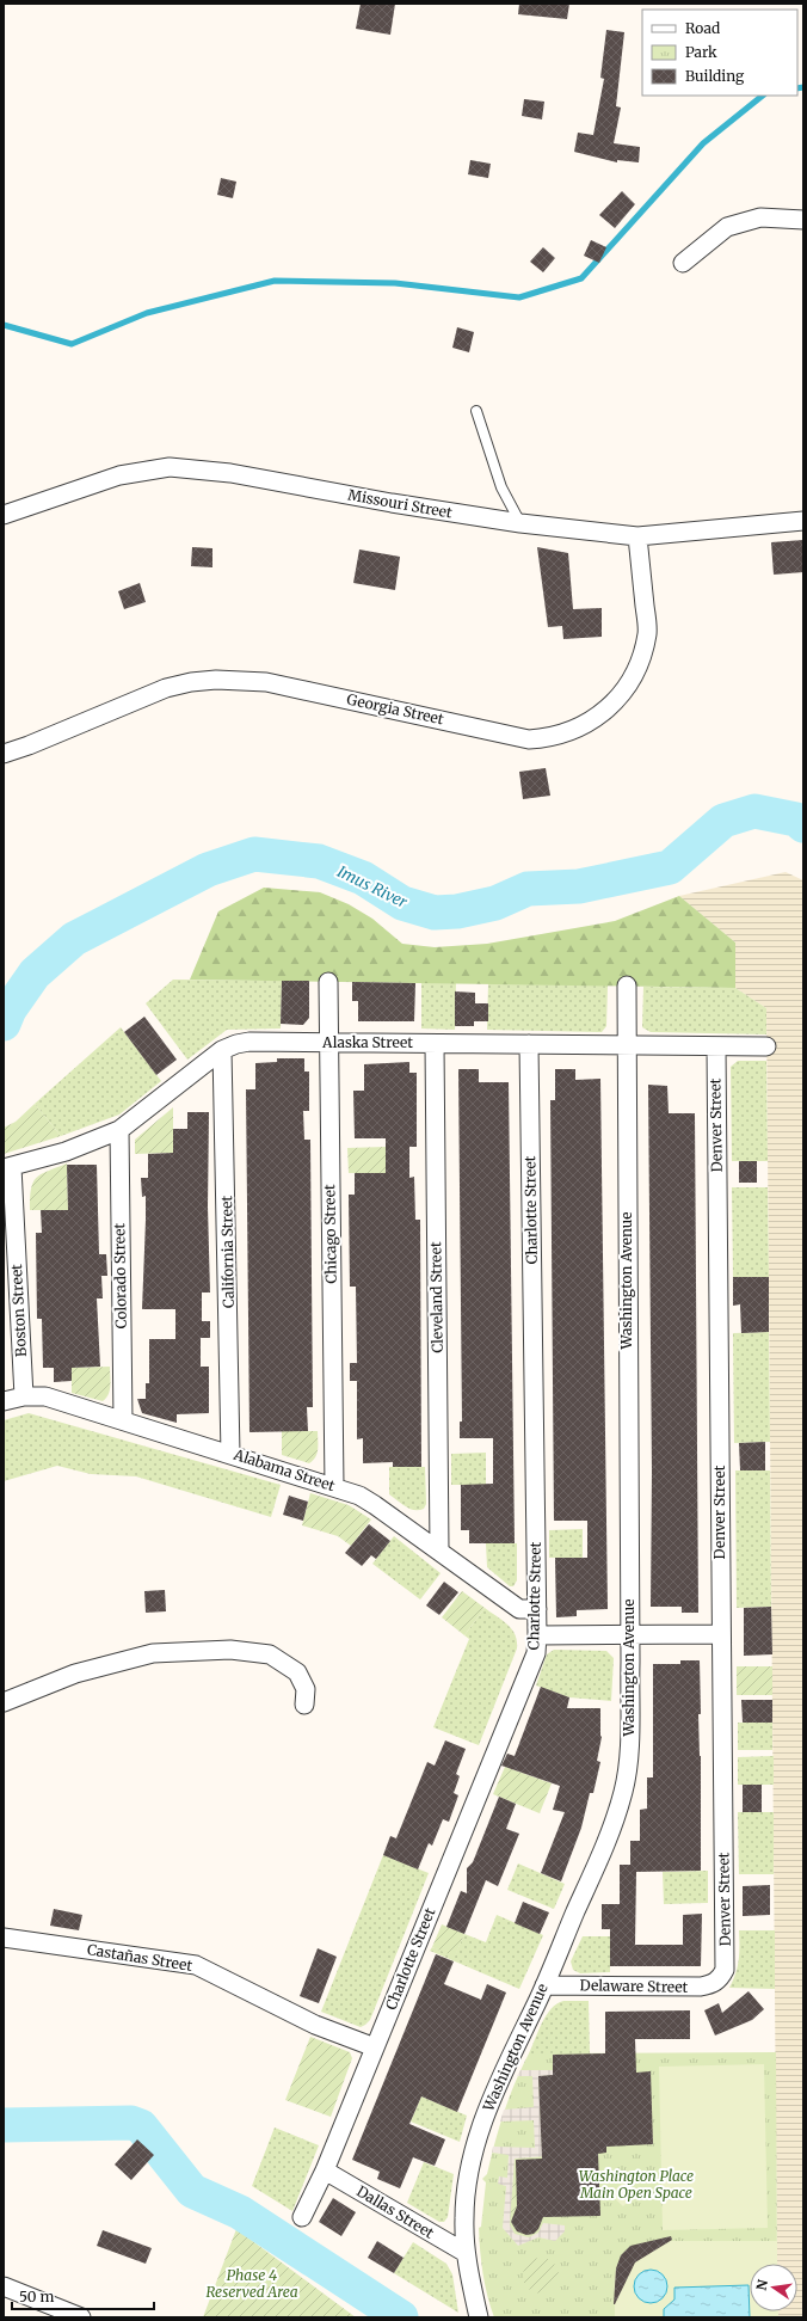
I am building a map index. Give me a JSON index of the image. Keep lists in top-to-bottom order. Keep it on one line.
{"streets":{"street":["Missouri Street","Georgia Street","Alaska Street","Denver Street","Charlotte Street","Chicago Street","California Street","Colorado Street","Washington Avenue","Cleveland Street","Boston Street","Alabama Street","Castañas Street","Delaware Street","Dallas Street"]},"crossings":[["Missouri Street","Georgia Street"],["Alaska Street","Denver Street"],["Alaska Street","Charlotte Street"],["Alaska Street","Chicago Street"],["Alaska Street","California Street"],["Alaska Street","Colorado Street"],["Alaska Street","Washington Avenue"],["Alaska Street","Cleveland Street"],["Alaska Street","Boston Street"],["Denver Street","Delaware Street"],["Charlotte Street","Alabama Street"],["Charlotte Street","Castañas Street"],["Charlotte Street","Dallas Street"],["Chicago Street","Alabama Street"],["California Street","Alabama Street"],["Colorado Street","Alabama Street"],["Washington Avenue","Delaware Street"],["Washington Avenue","Dallas Street"],["Cleveland Street","Alabama Street"],["Boston Street","Alabama Street"]],"water":["Imus River"],"parks":["Washington Place Main Open Space","Phase 4 Reserved Area"],"legend":["Road","Park","Building"],"scale_bar":"50 m","north":"left"}
